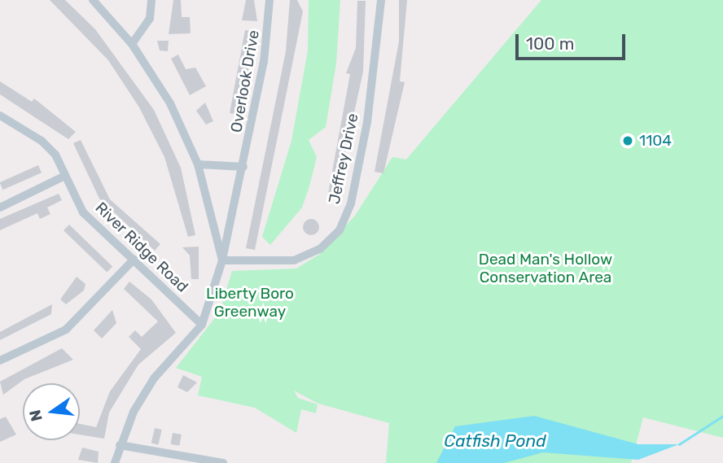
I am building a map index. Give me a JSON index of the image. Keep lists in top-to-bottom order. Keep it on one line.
{"streets":{"street":["Overlook Drive","Jeffrey Drive","River Ridge Road"]},"crossings":[["Overlook Drive","Jeffrey Drive"],["Overlook Drive","River Ridge Road"]],"water":["Catfish Pond"],"parks":["Dead Man's Hollow Conservation Area","Liberty Boro Greenway"],"places":["1104"],"scale_bar":"100 m","north":"left"}
